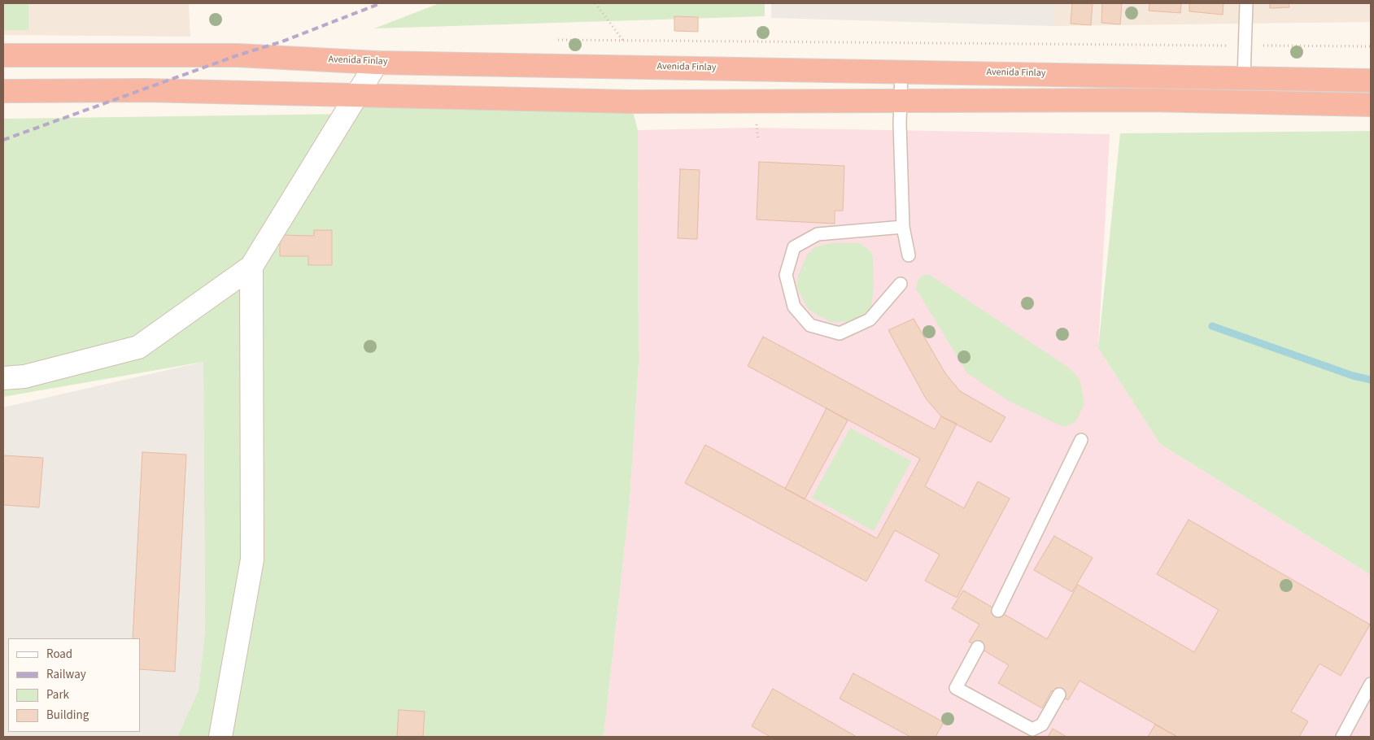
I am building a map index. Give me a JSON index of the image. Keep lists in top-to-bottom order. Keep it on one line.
{"streets":{"highway":["Avenida Finlay"]},"legend":["Road","Railway","Park","Building"]}
